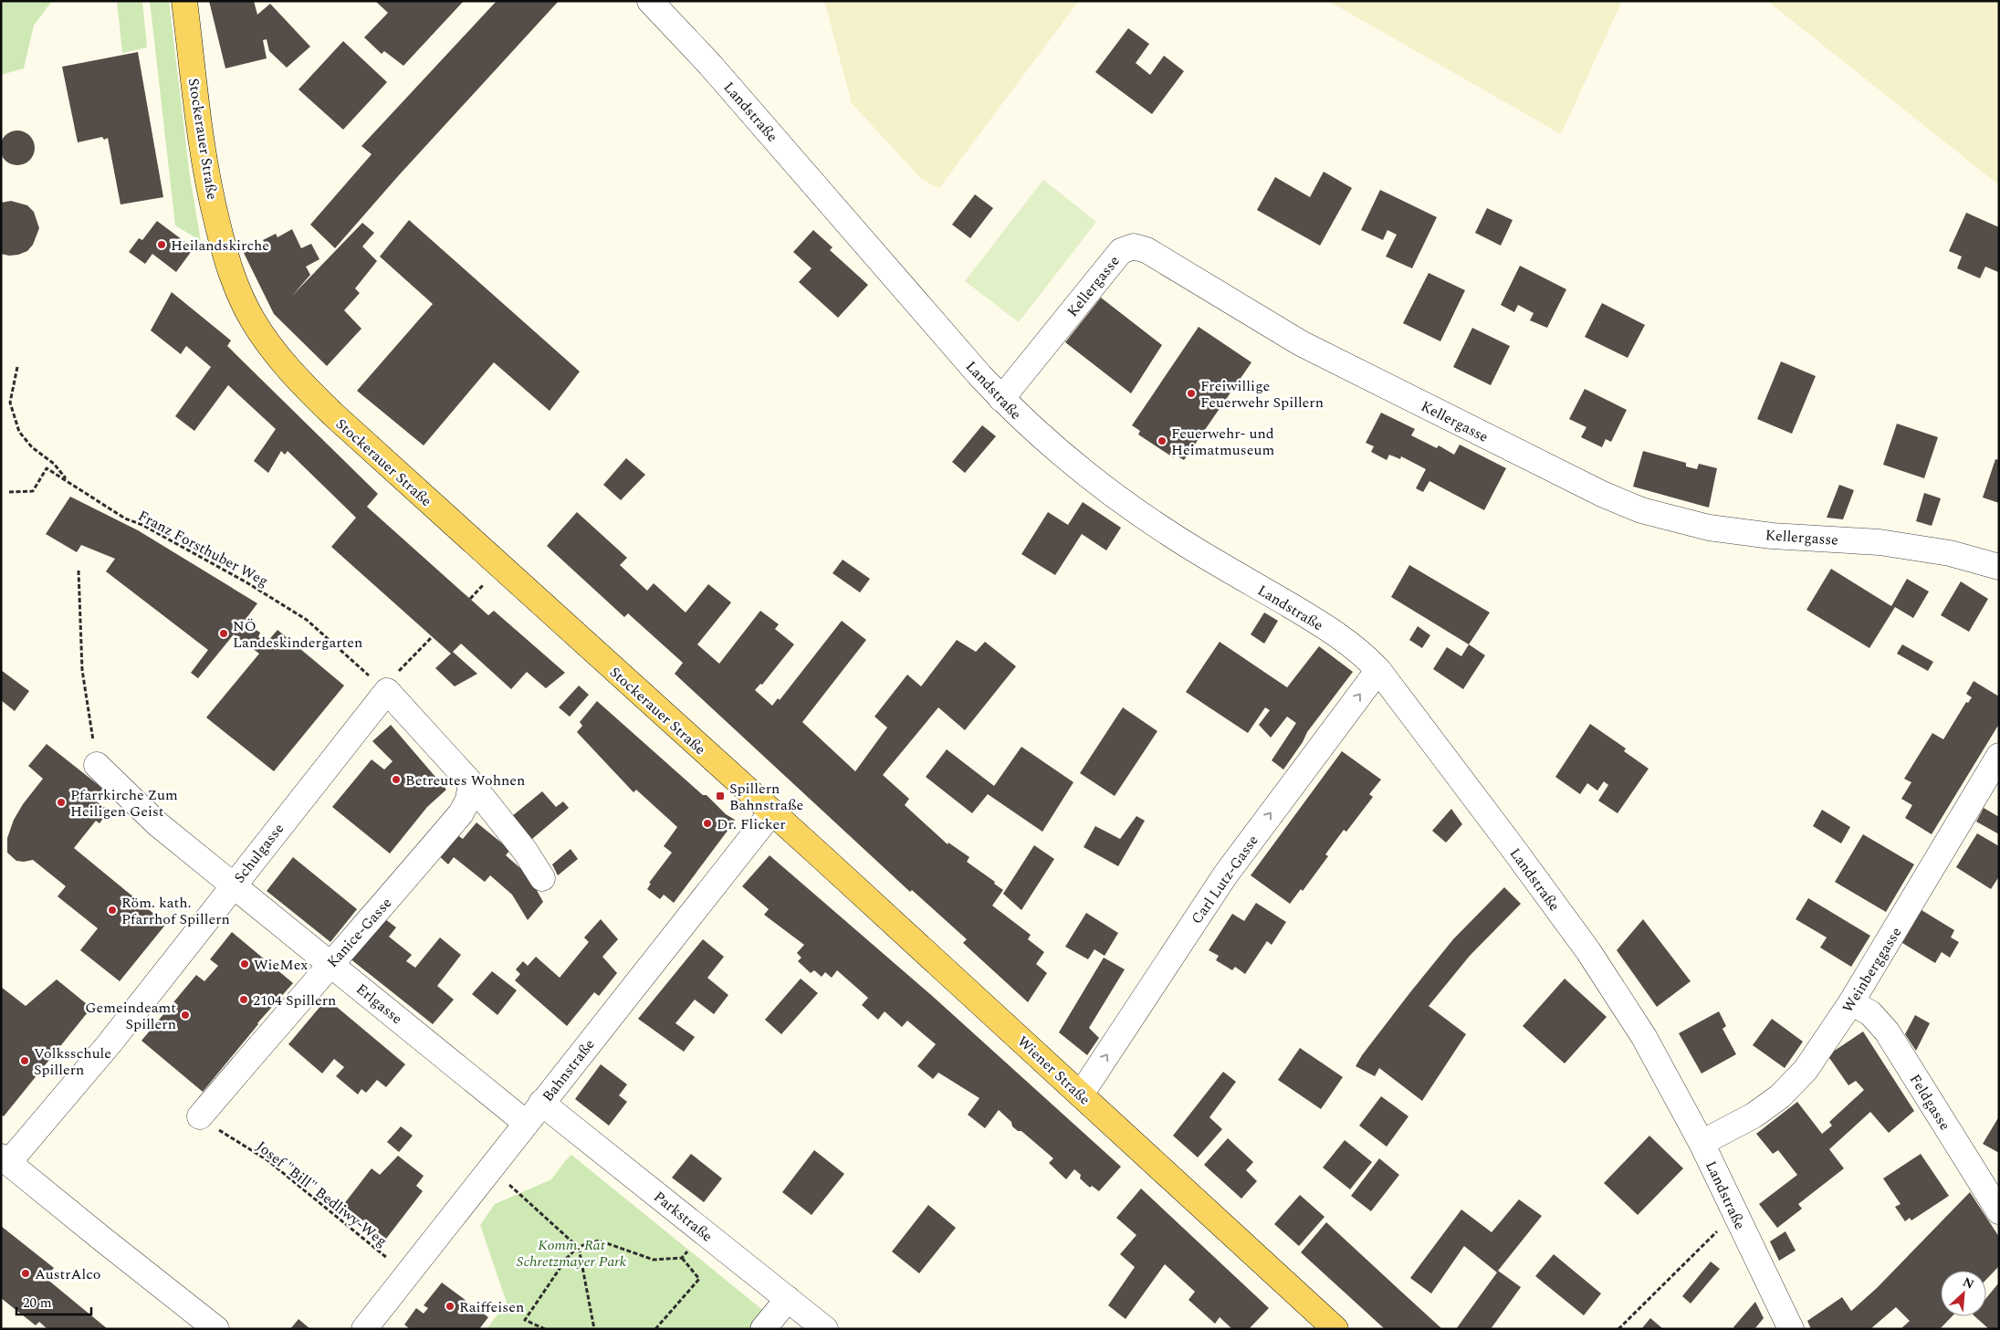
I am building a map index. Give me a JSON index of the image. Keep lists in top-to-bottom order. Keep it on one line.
{"streets":{"main road":["Stockerauer Straße","Wiener Straße"],"street":["Landstraße","Kellergasse","Schulgasse","Carl Lutz-Gasse","Kanice-Gasse","Weinberggasse","Erlgasse","Bahnstraße","Feldgasse","Parkstraße"],"path":["Franz Forsthuber Weg","Josef \"Bill\" Bedliwy-Weg"]},"crossings":[["Landstraße","Kellergasse"],["Landstraße","Carl Lutz-Gasse"],["Landstraße","Weinberggasse"],["Stockerauer Straße","Bahnstraße"],["Stockerauer Straße","Wiener Straße"],["Franz Forsthuber Weg","Schulgasse"],["Schulgasse","Erlgasse"],["Carl Lutz-Gasse","Wiener Straße"],["Kanice-Gasse","Erlgasse"],["Kanice-Gasse","Josef \"Bill\" Bedliwy-Weg"],["Weinberggasse","Feldgasse"],["Erlgasse","Bahnstraße"],["Bahnstraße","Wiener Straße"],["Bahnstraße","Josef \"Bill\" Bedliwy-Weg"],["Bahnstraße","Parkstraße"]],"one_way":["Carl Lutz-Gasse"],"parks":["Komm. Rat Schretzmayer Park"],"places":{"other":["Heilandskirche","Freiwillige Feuerwehr Spillern","Feuerwehr- und Heimatmuseum","NÖ Landeskindergarten","Betreutes Wohnen","Pfarrkirche Zum Heiligen Geist","Dr. Flicker","Röm. kath. Pfarrhof Spillern","WieMex","2104 Spillern","Gemeindeamt Spillern","Volksschule Spillern","AustrAlco","Raiffeisen"],"transit":["Spillern Bahnstraße"]},"scale_bar":"20 m","north":"top right"}
